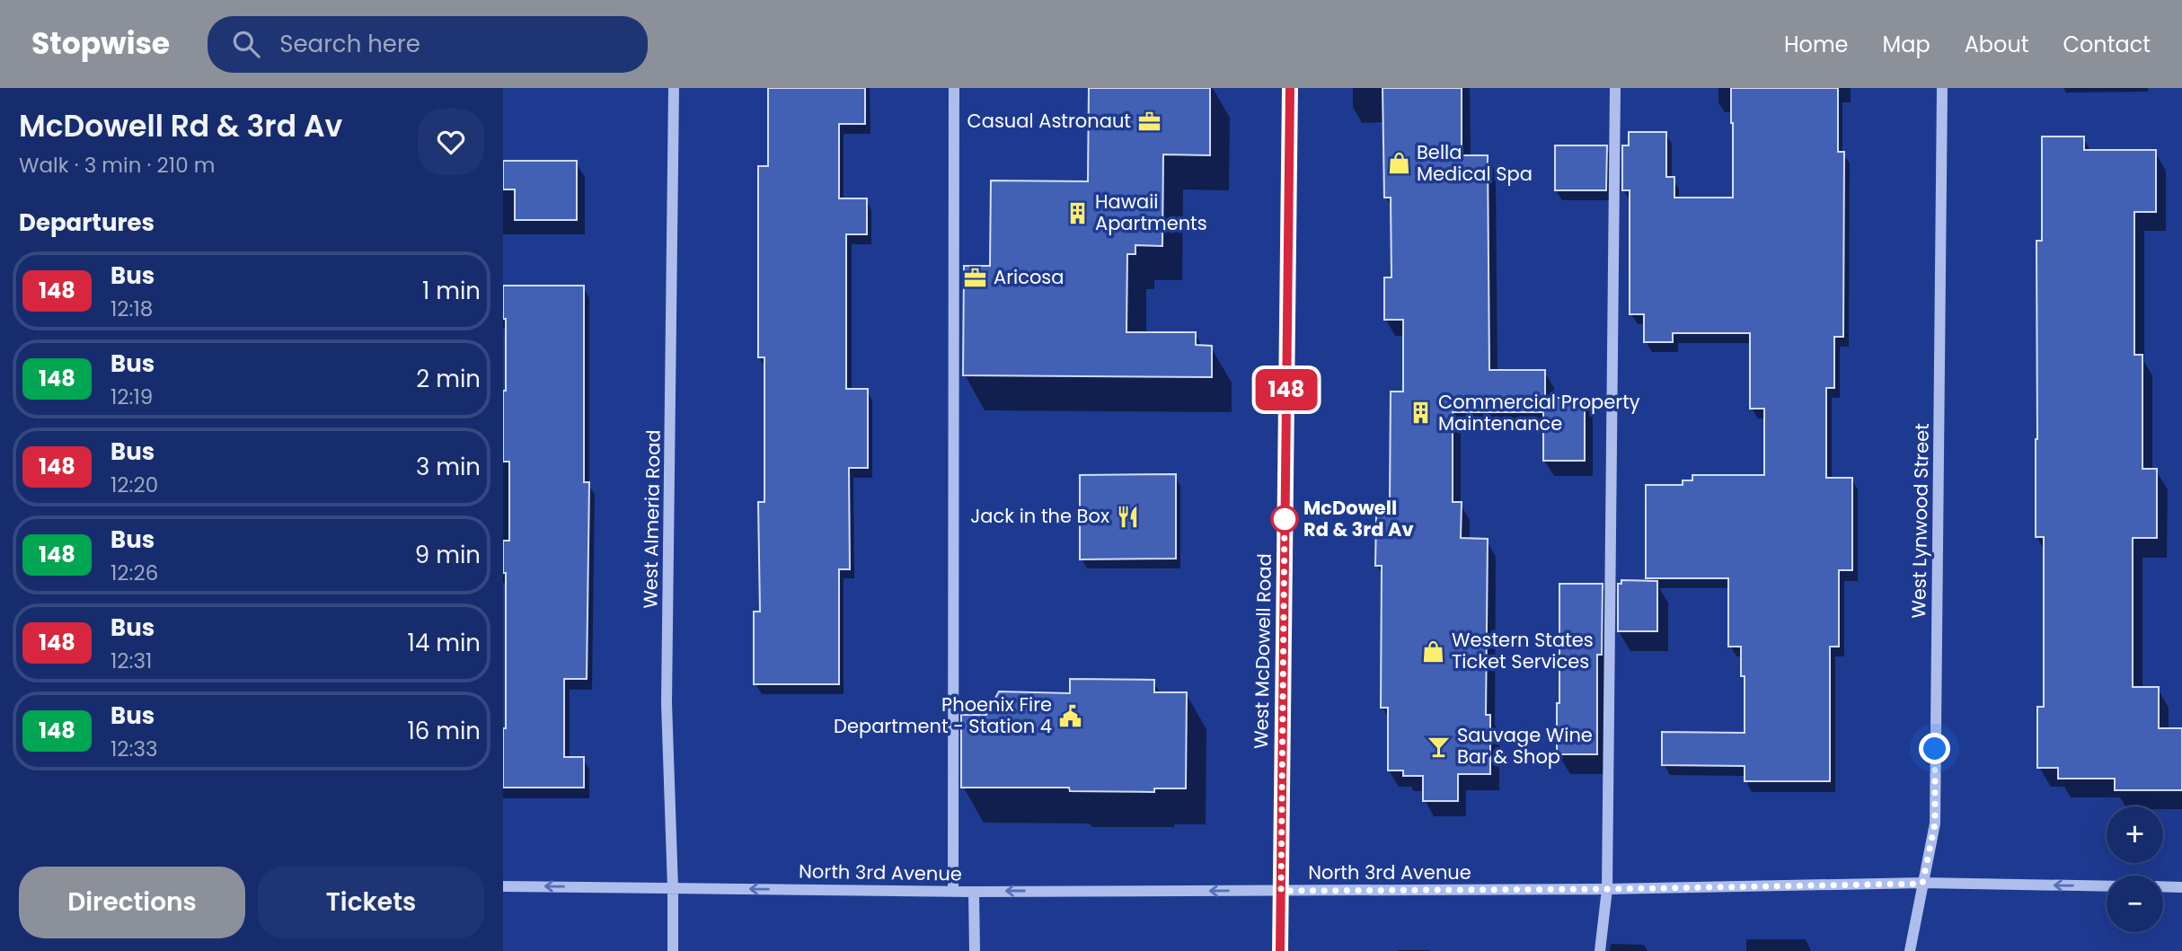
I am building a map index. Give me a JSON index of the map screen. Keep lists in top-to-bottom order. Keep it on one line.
{"streets":{"main road":["West McDowell Road"],"street":["West Almeria Road","West Lynwood Street","North 3rd Avenue"]},"crossings":[["West Almeria Road","North 3rd Avenue"],["West Lynwood Street","North 3rd Avenue"],["West McDowell Road","North 3rd Avenue"]],"one_way":["North 3rd Avenue"],"places":{"office":["Casual Astronaut","Aricosa"],"shop":["Bella Medical Spa","Western States Ticket Services"],"building":["Hawaii Apartments","Commercial Property Maintenance"],"restaurant":["Jack in the Box"],"other":["McDowell Rd & 3rd Av"],"public building":["Phoenix Fire Department - Station 4"],"bar":["Sauvage Wine Bar & Shop"]},"lines":["bus line 148"],"page":{"header":"Stopwise","search":"Search here","nav":["Home","Map","About","Contact"],"heading":[["McDowell Rd & 3rd Av","Walk · 3 min · 210 m"],"Departures"],"on_map":"148","list":[{"mark":"148","name":"Bus","note":"12:18","value":"1 min"},{"mark":"148","name":"Bus","note":"12:19","value":"2 min"},{"mark":"148","name":"Bus","note":"12:20","value":"3 min"},{"mark":"148","name":"Bus","note":"12:26","value":"9 min"},{"mark":"148","name":"Bus","note":"12:31","value":"14 min"},{"mark":"148","name":"Bus","note":"12:33","value":"16 min"}],"map_buttons":["+","−"],"buttons":["Directions","Tickets"]}}
